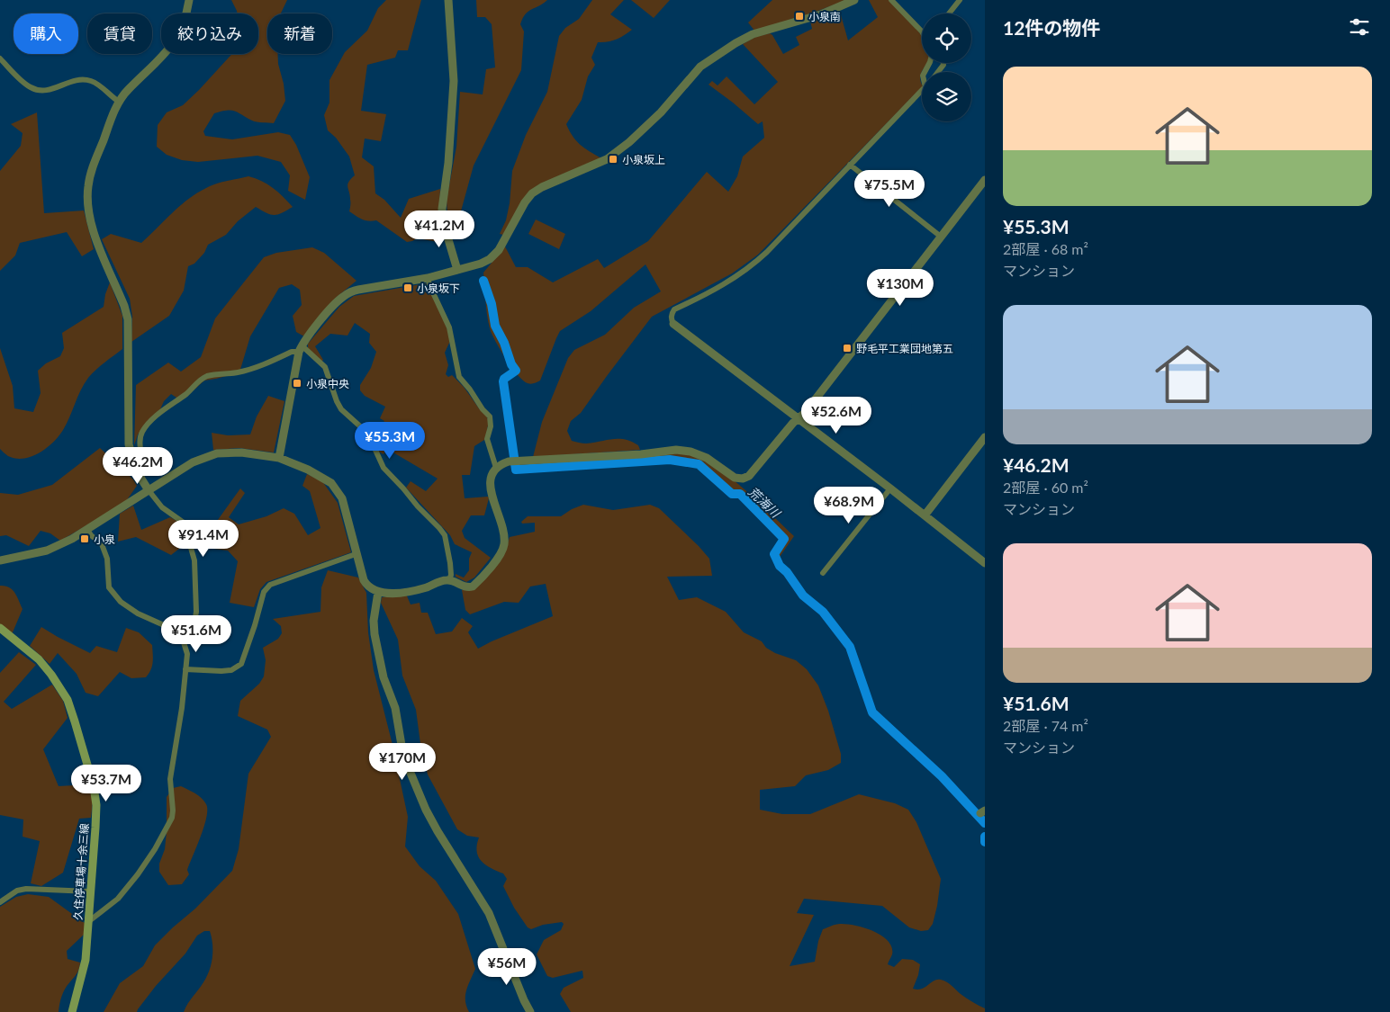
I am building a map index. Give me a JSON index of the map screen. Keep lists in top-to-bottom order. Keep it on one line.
{"streets":{"main road":["久住停車場十余三線"]},"water":["荒海川"],"places":{"transit":["小泉南","小泉坂上","小泉坂下","野毛平工業団地第五","小泉中央","小泉"]},"page":{"heading":"12件の物件","chip":["購入","賃貸","絞り込み","新着"],"list":[{"name":"¥55.3M","note":"2部屋 · 68 m² · マンション"},{"name":"¥46.2M","note":"2部屋 · 60 m² · マンション"},{"name":"¥51.6M","note":"2部屋 · 74 m² · マンション"}],"price":["¥75.5M","¥41.2M","¥130M","¥52.6M","¥55.3M","¥46.2M","¥68.9M","¥91.4M","¥51.6M","¥170M","¥53.7M","¥56M"]}}
